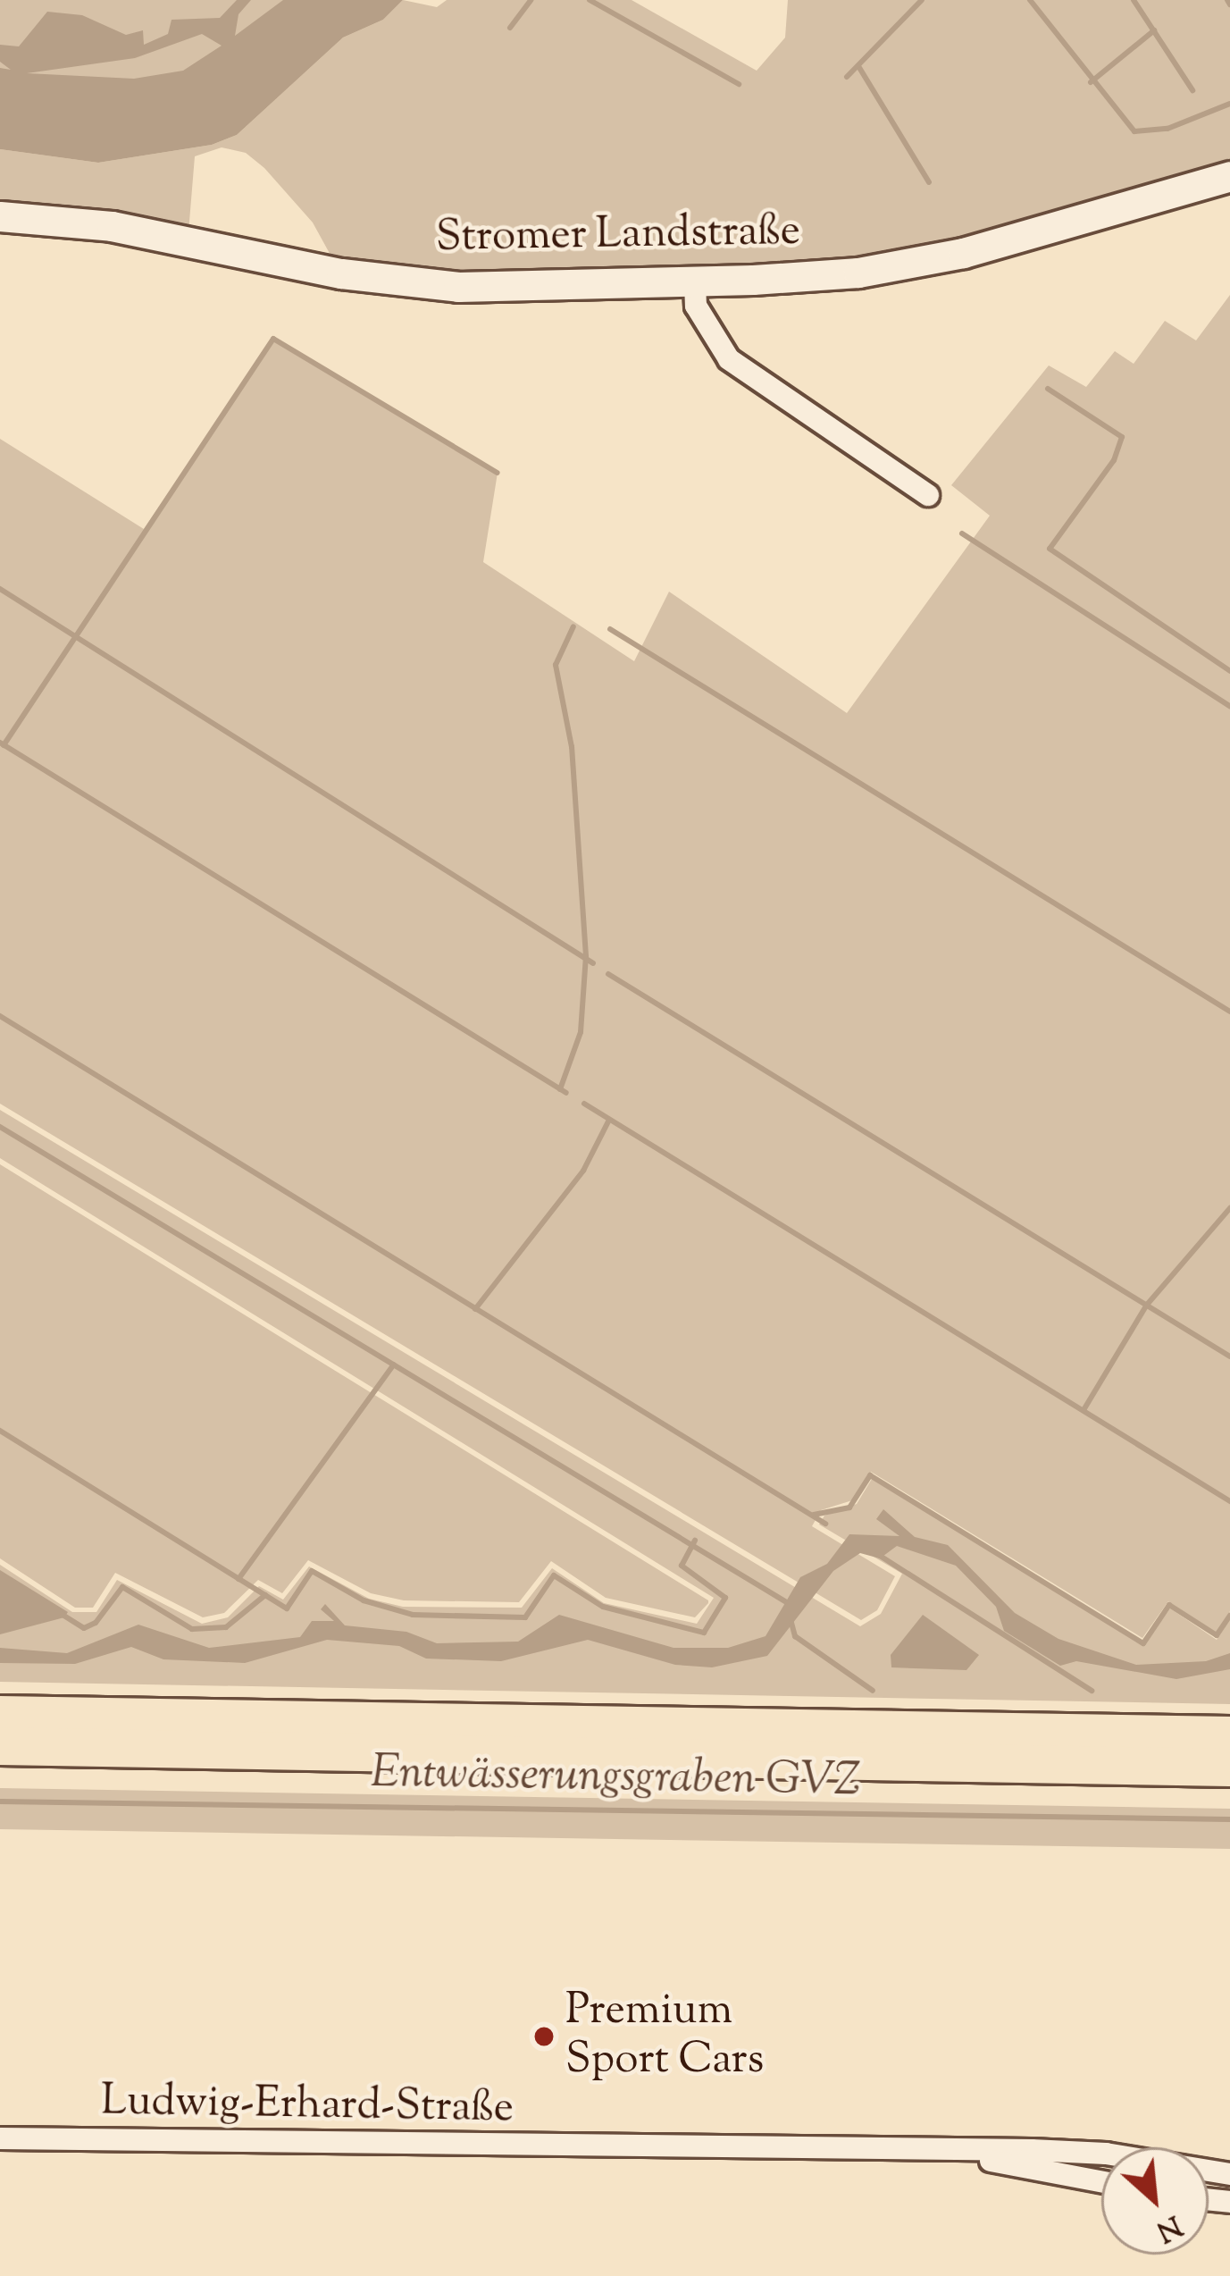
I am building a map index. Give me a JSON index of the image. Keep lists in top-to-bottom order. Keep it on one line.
{"streets":{"main road":["Stromer Landstraße"],"street":["Ludwig-Erhard-Straße"]},"water":["Entwässerungsgraben GVZ"],"places":["Premium Sport Cars"],"north":"bottom right"}
